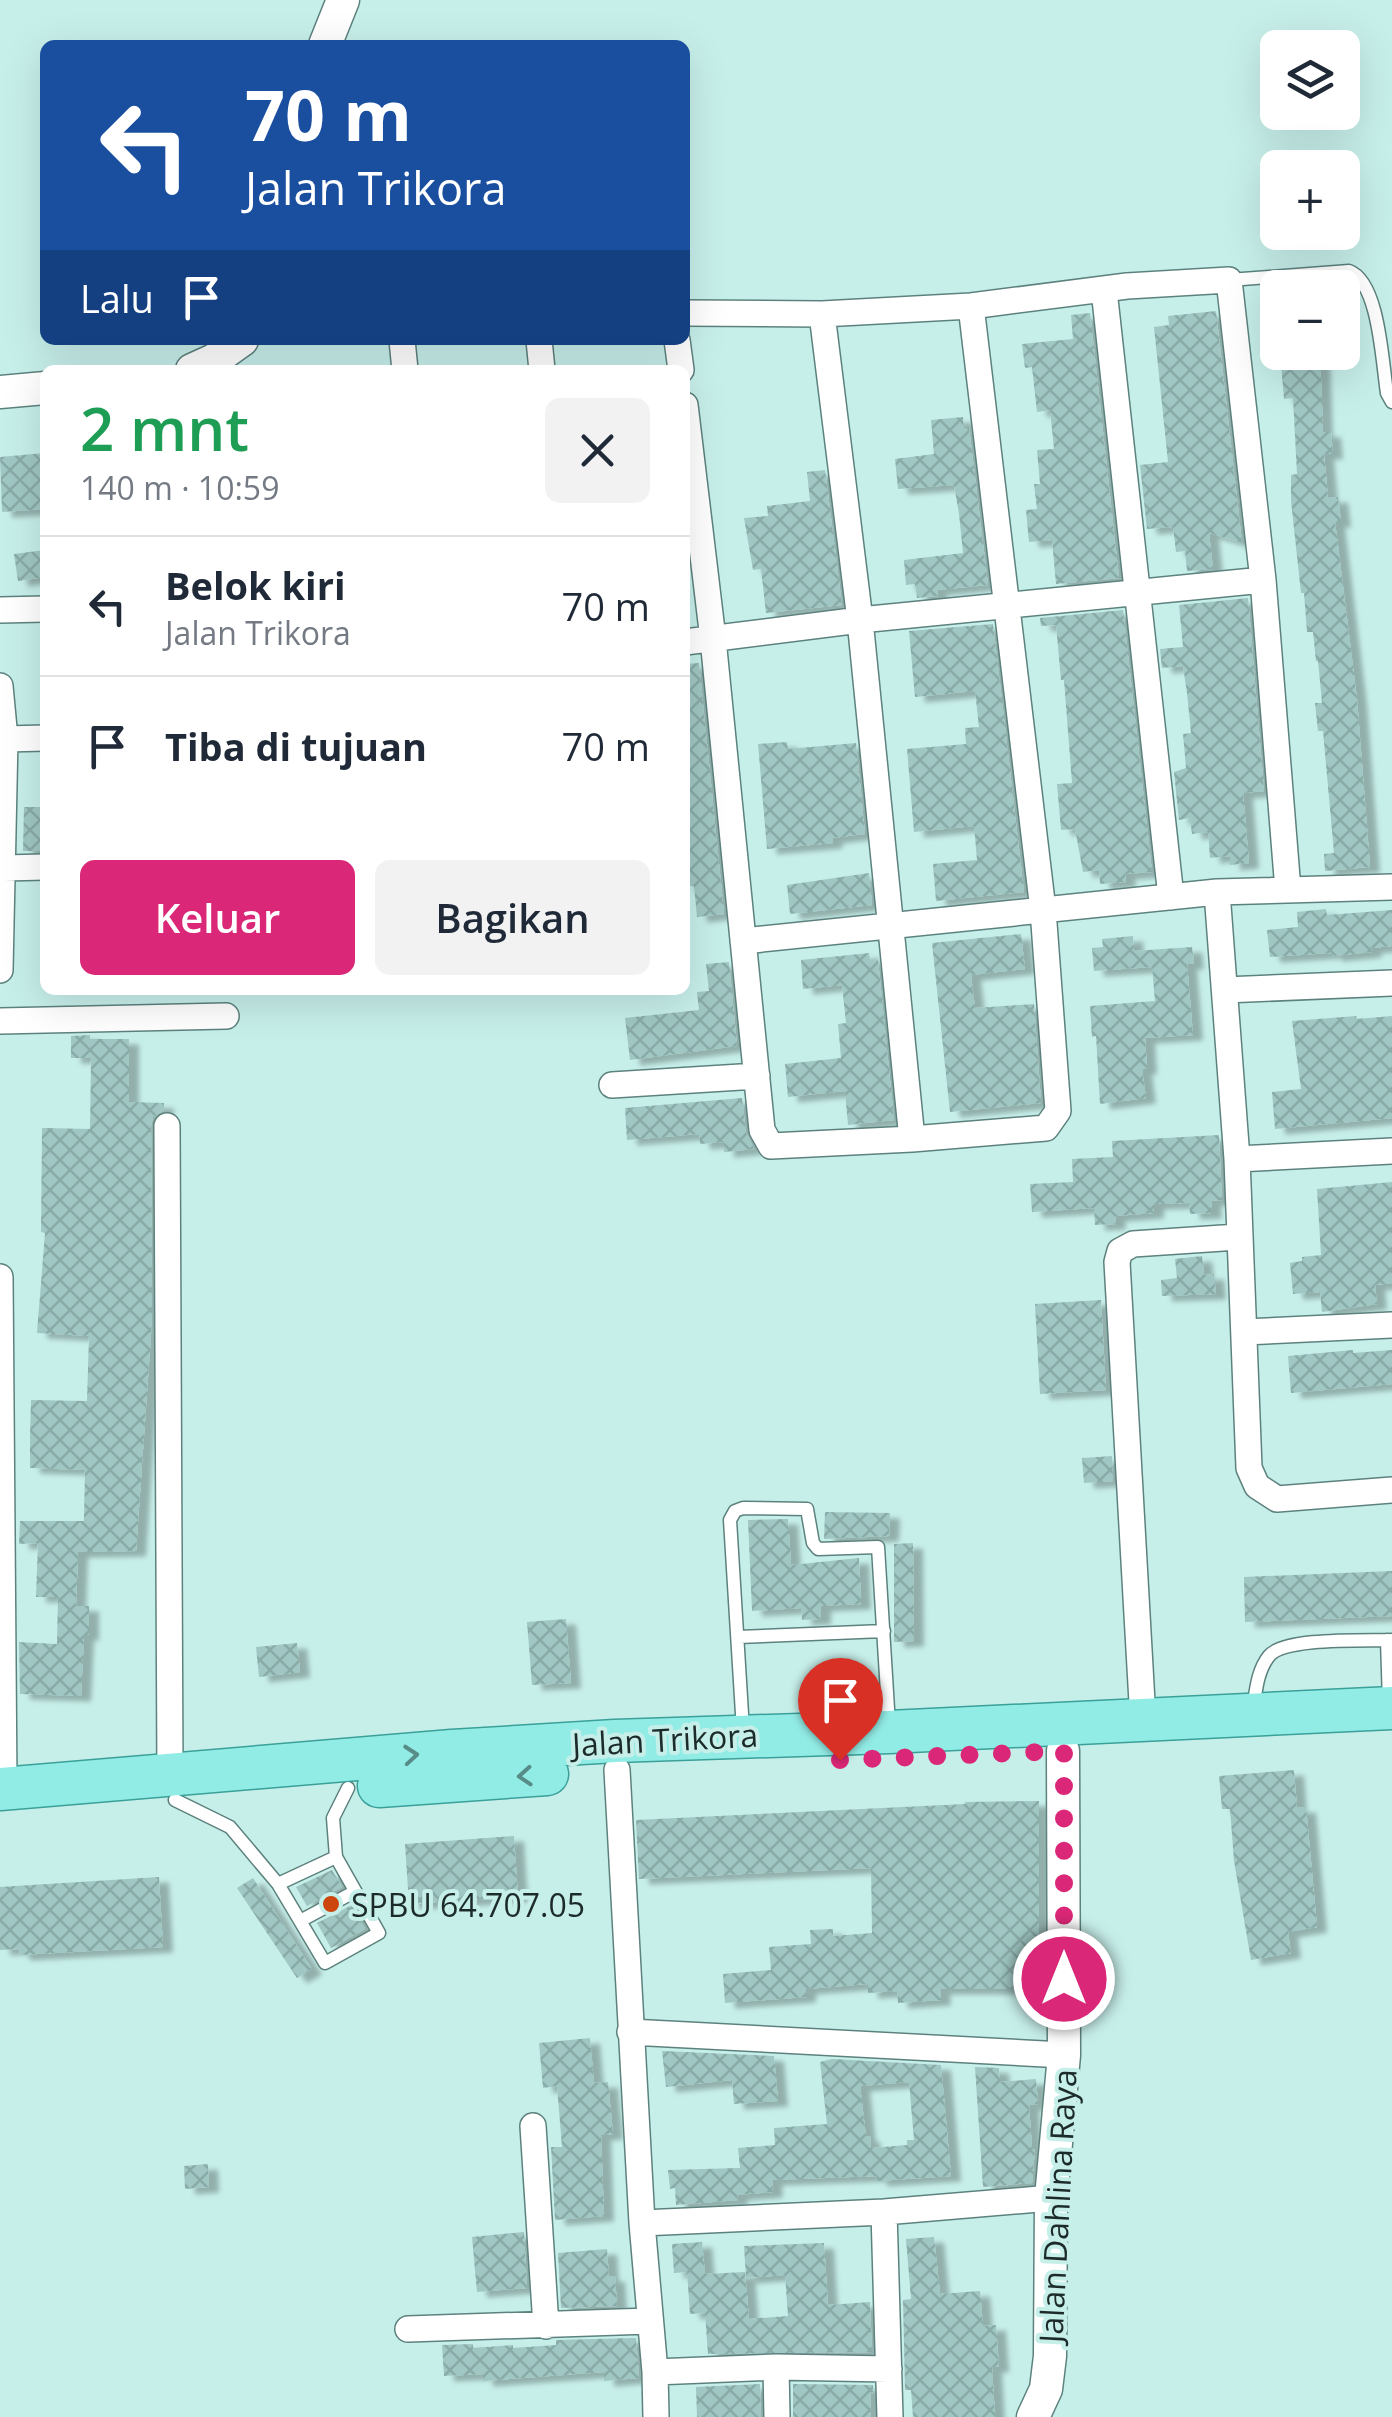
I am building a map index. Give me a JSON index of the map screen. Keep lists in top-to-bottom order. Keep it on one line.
{"streets":{"main road":["Jalan Trikora"],"street":["Jalan Dahlina Raya"]},"crossings":[["Jalan Trikora","Jalan Dahlina Raya"]],"places":["SPBU 64.707.05"],"page":{"map_buttons":["+","−"],"turn":["70 m","Jalan Trikora"],"then":"Lalu","heading":["2 mnt","140 m · 10:59"],"list":[{"name":"Belok kiri","note":"Jalan Trikora","value":"70 m"},{"name":"Tiba di tujuan","value":"70 m"}],"buttons":["Keluar","Bagikan"]}}
